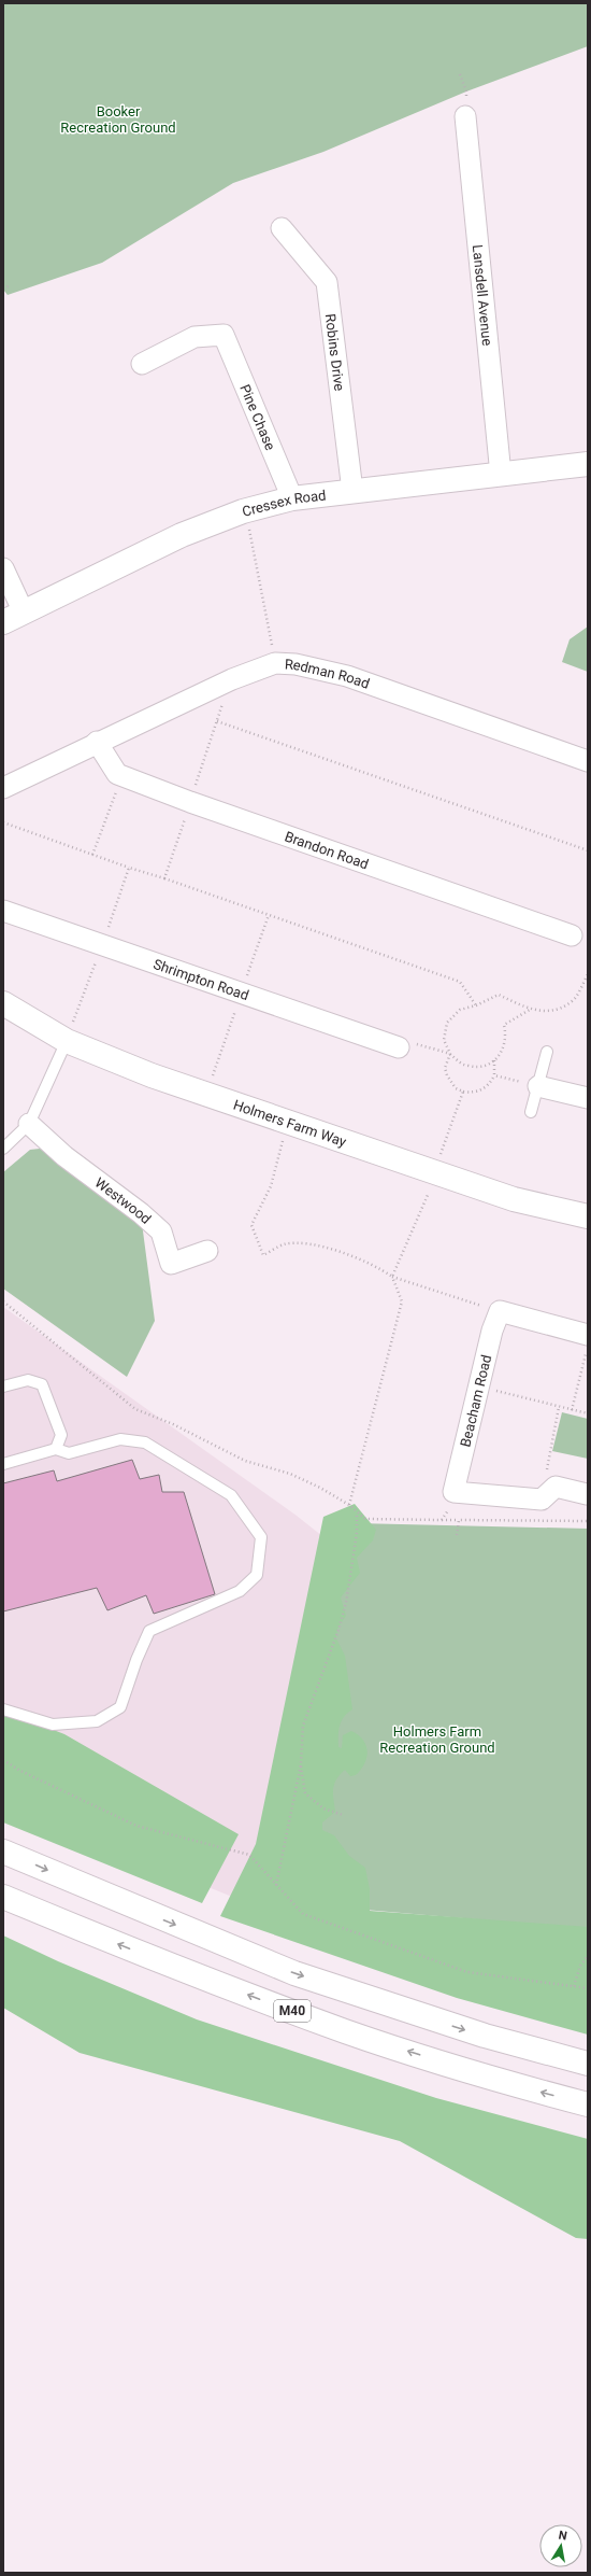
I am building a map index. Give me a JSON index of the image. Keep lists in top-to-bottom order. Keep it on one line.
{"streets":{"main road":["Cressex Road","Holmers Farm Way","M40"],"street":["Lansdell Avenue","Robins Drive","Pine Chase","Redman Road","Brandon Road","Shrimpton Road","Westwood","Beacham Road"]},"crossings":[["Lansdell Avenue","Cressex Road"],["Robins Drive","Cressex Road"],["Pine Chase","Cressex Road"],["Redman Road","Brandon Road"]],"parks":["Booker Recreation Ground","Holmers Farm Recreation Ground"],"north":"top"}
